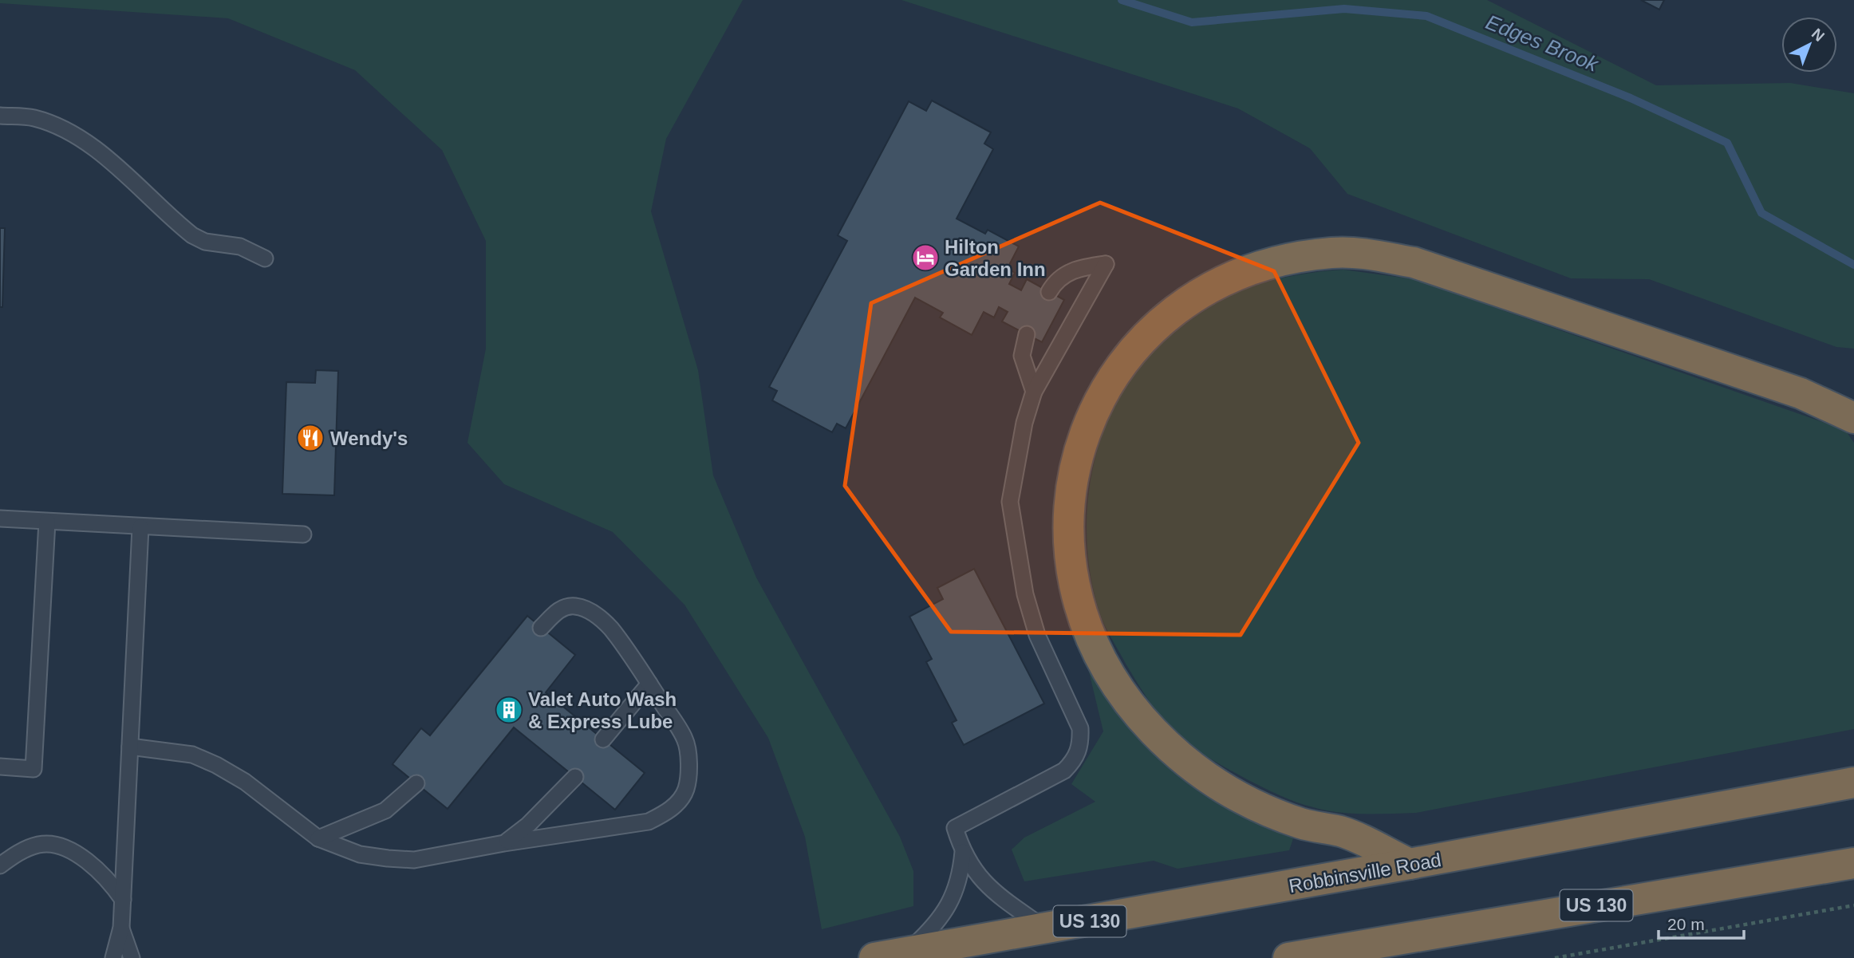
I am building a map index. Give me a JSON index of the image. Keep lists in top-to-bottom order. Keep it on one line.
{"streets":{"highway":["Robbinsville Road","US 130"]},"water":["Edges Brook"],"places":{"hotel":["Hilton Garden Inn"],"restaurant":["Wendy's"],"building":["Valet Auto Wash & Express Lube"]},"scale_bar":"20 m","north":"top right"}
